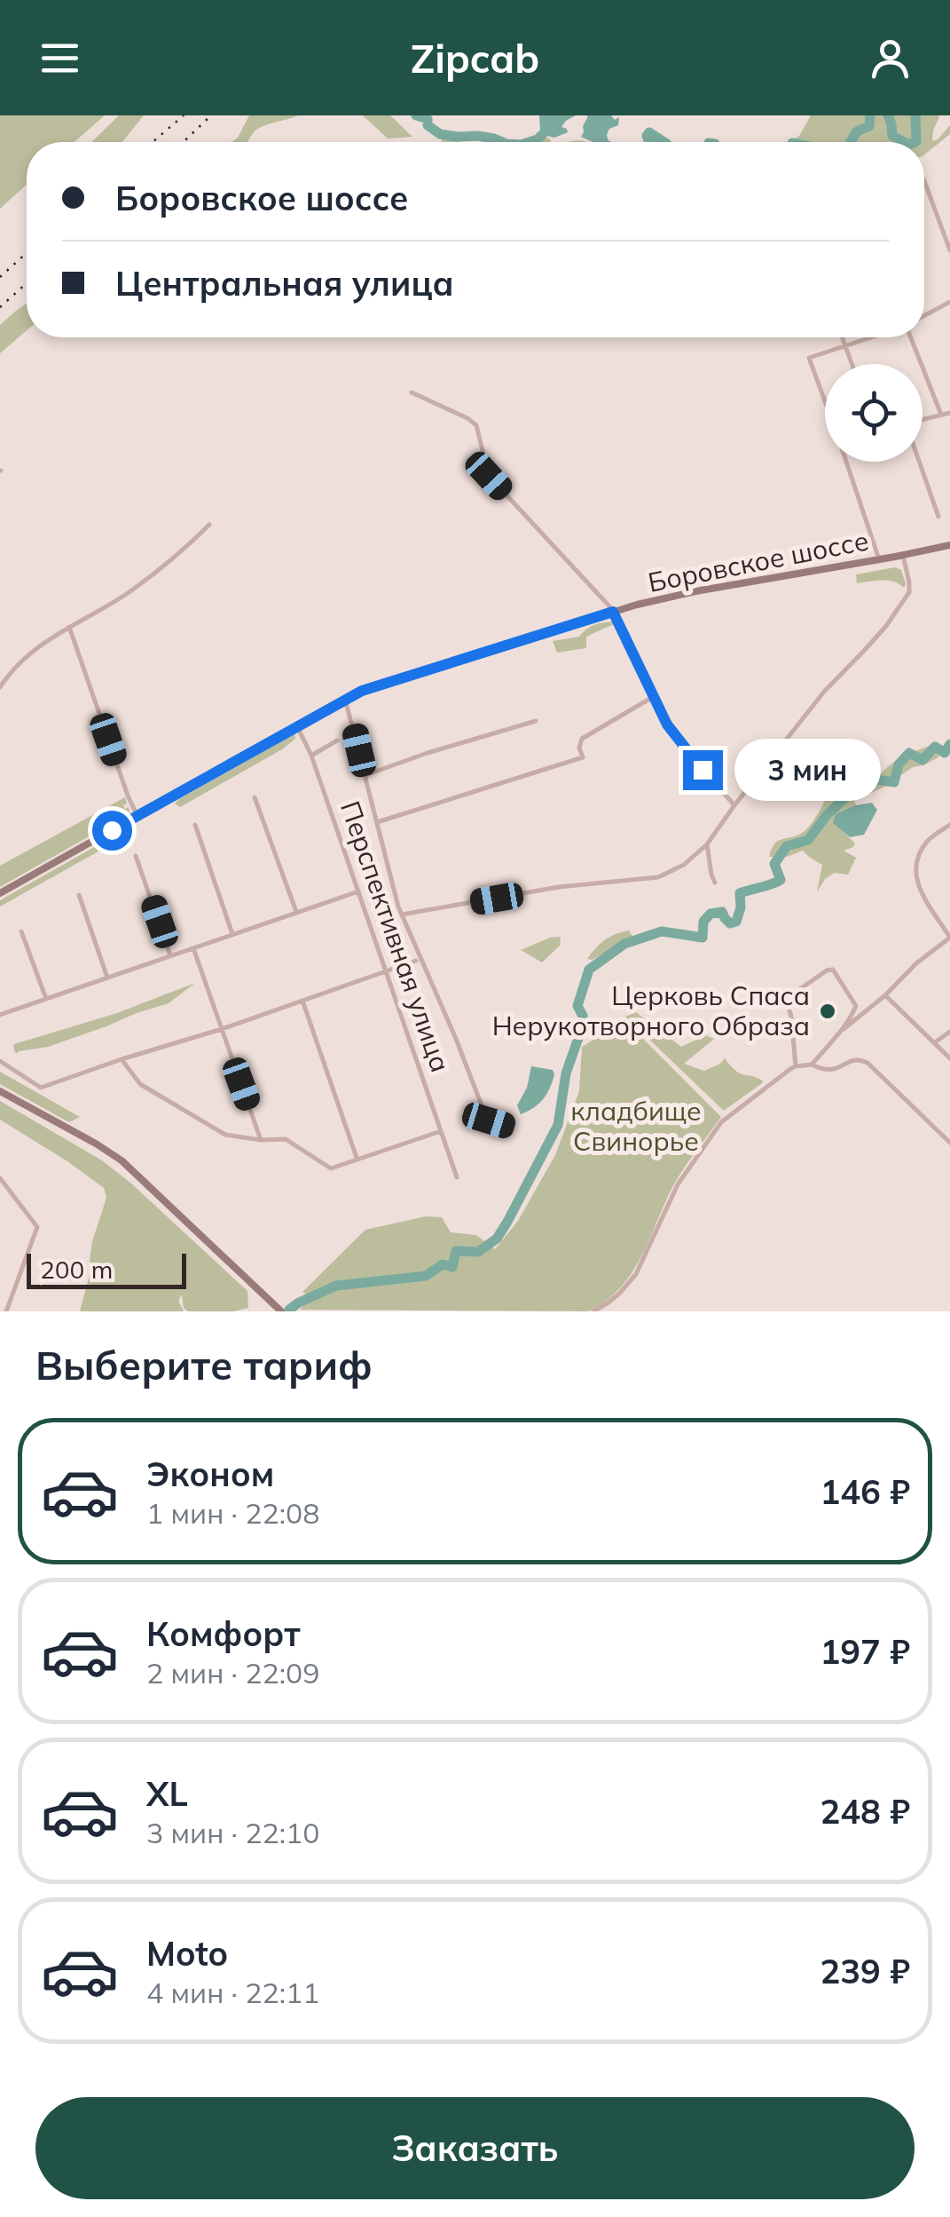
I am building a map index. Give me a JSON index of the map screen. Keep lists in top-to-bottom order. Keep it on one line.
{"streets":{"main road":["Боровское шоссе"],"street":["Перспективная улица"]},"crossings":[["Боровское шоссе","Перспективная улица"]],"parks":["кладбище Свинорье"],"places":["Церковь Спаса Нерукотворного Образа"],"scale_bar":"200 m","page":{"header":"Zipcab","banner":["Боровское шоссе","Центральная улица"],"bubble":"3 мин","scale":"200 m","heading":"Выберите тариф","list":[{"name":"Эконом","note":"1 мин · 22:08","value":"146 ₽"},{"name":"Комфорт","note":"2 мин · 22:09","value":"197 ₽"},{"name":"XL","note":"3 мин · 22:10","value":"248 ₽"},{"name":"Moto","note":"4 мин · 22:11","value":"239 ₽"}],"buttons":"Заказать"}}
